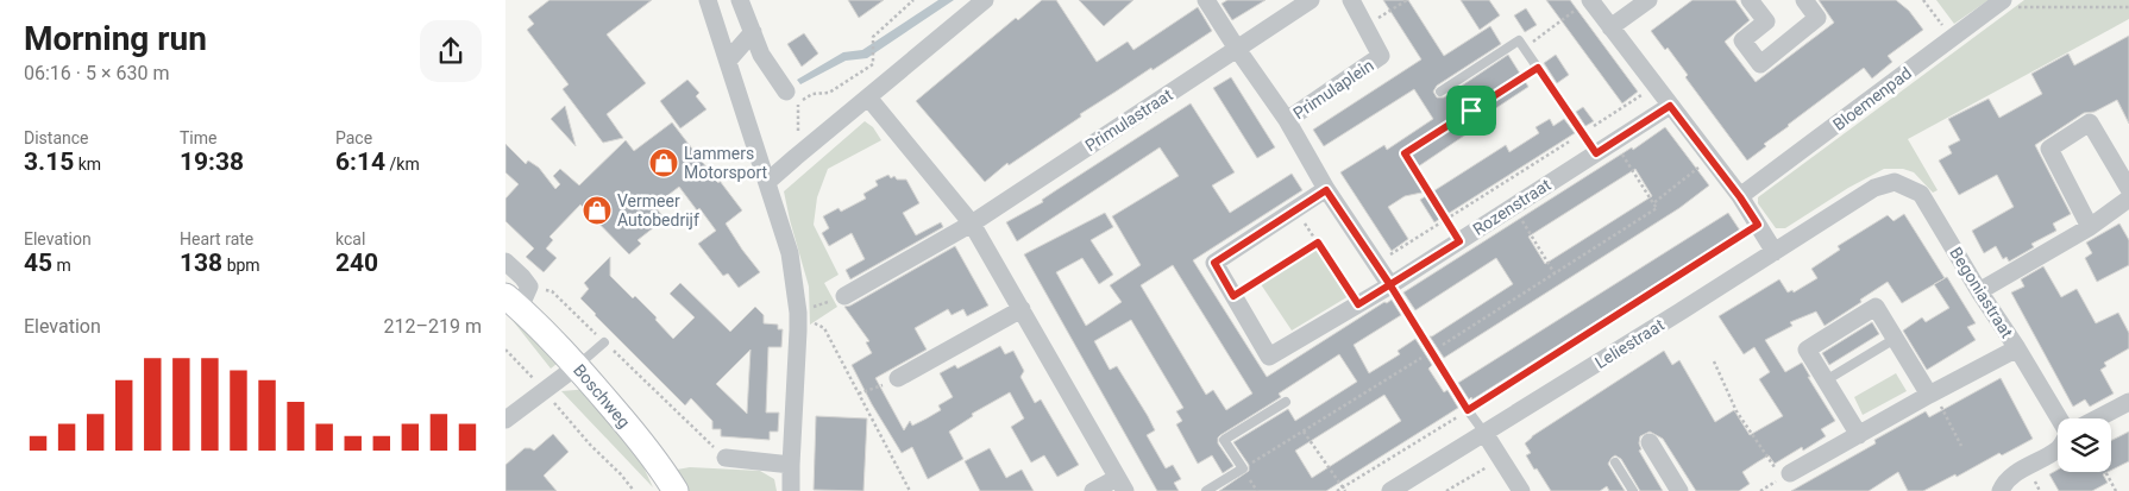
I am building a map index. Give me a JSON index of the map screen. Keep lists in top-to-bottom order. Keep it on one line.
{"streets":{"street":["Primulaplein","Bloemenpad","Primulastraat","Rozenstraat","Begoniastraat","Leliestraat","Boschweg"]},"crossings":[["Primulaplein","Primulastraat"],["Begoniastraat","Leliestraat"]],"places":{"shop":["Lammers Motorsport","Vermeer Autobedrijf"]},"page":{"heading":["Morning run","06:16 · 5 × 630 m"],"stats":[["Distance","3.15 km"],["Time","19:38"],["Pace","6:14 /km"],["Elevation","45 m"],["Heart rate","138 bpm"],["kcal","240"]],"chart":["Elevation","212–219 m"]}}
